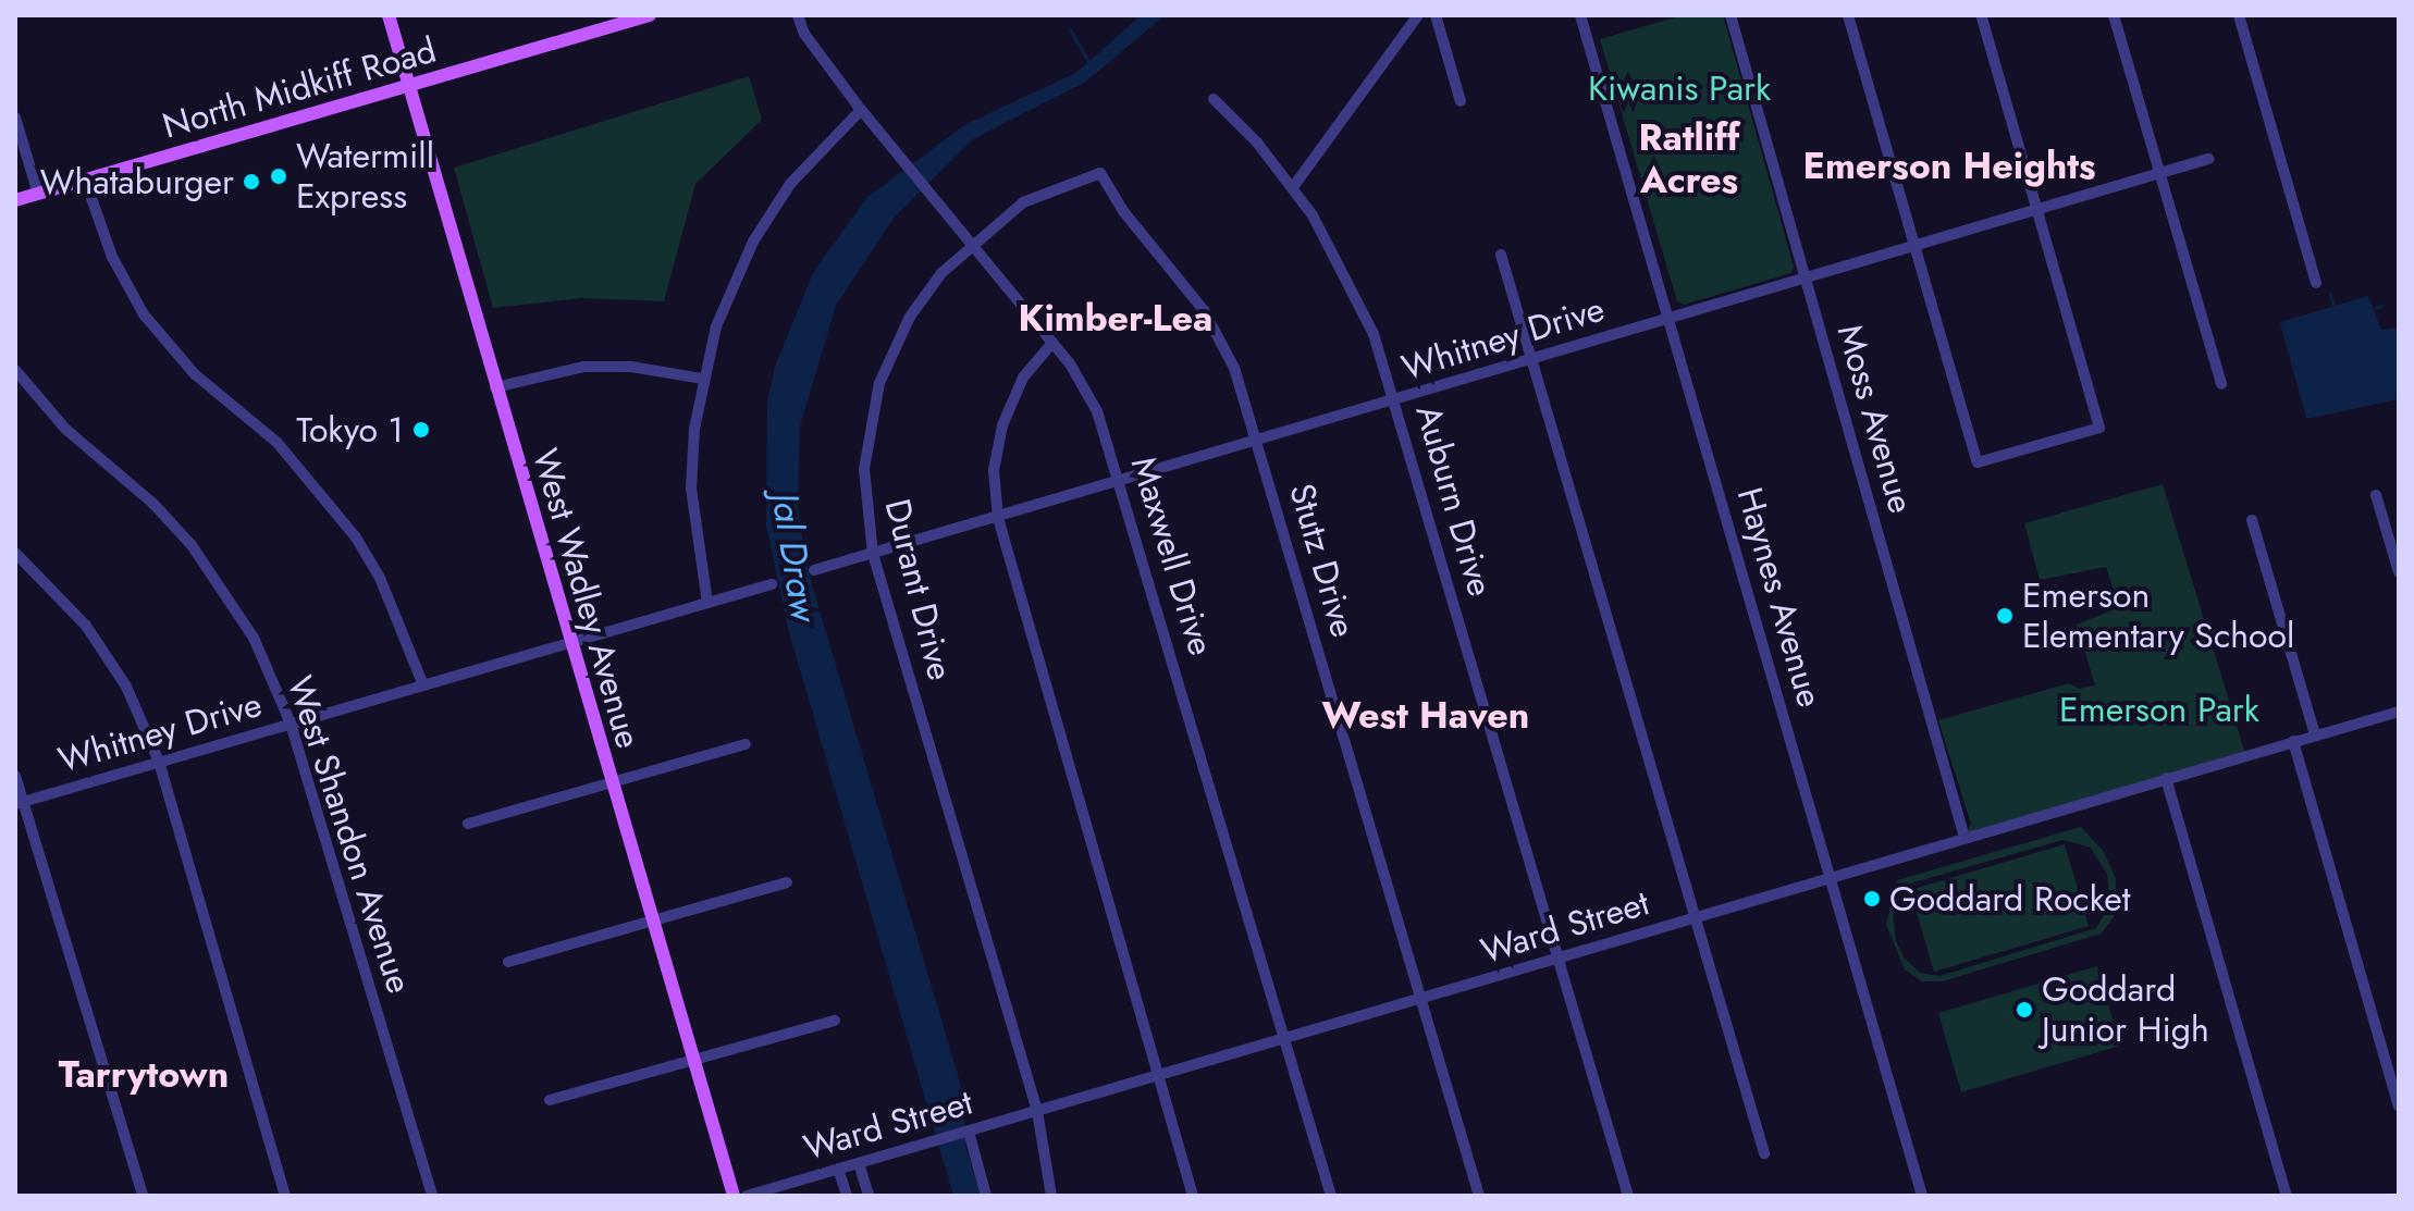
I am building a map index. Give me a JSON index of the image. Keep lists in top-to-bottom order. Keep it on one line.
{"streets":{"main road":["North Midkiff Road","West Wadley Avenue"],"street":["Whitney Drive","Moss Avenue","Auburn Drive","Maxwell Drive","Stutz Drive","Durant Drive","Haynes Avenue","West Shandon Avenue","Ward Street"]},"crossings":[["North Midkiff Road","West Wadley Avenue"],["Whitney Drive","Moss Avenue"],["Whitney Drive","Auburn Drive"],["Whitney Drive","Maxwell Drive"],["Whitney Drive","Stutz Drive"],["Whitney Drive","Durant Drive"],["Whitney Drive","Haynes Avenue"],["Whitney Drive","West Wadley Avenue"],["Whitney Drive","West Shandon Avenue"],["Moss Avenue","Ward Street"],["Auburn Drive","Ward Street"],["Maxwell Drive","Durant Drive"],["Maxwell Drive","Ward Street"],["Stutz Drive","Durant Drive"],["Stutz Drive","Ward Street"],["Durant Drive","Ward Street"],["Haynes Avenue","Ward Street"]],"districts":["Ratliff Acres","Emerson Heights","Kimber-Lea","West Haven","Tarrytown"],"water":["Jal Draw"],"parks":["Kiwanis Park","Emerson Park"],"places":["Watermill Express","Whataburger","Tokyo 1","Emerson Elementary School","Goddard Rocket","Goddard Junior High"]}
